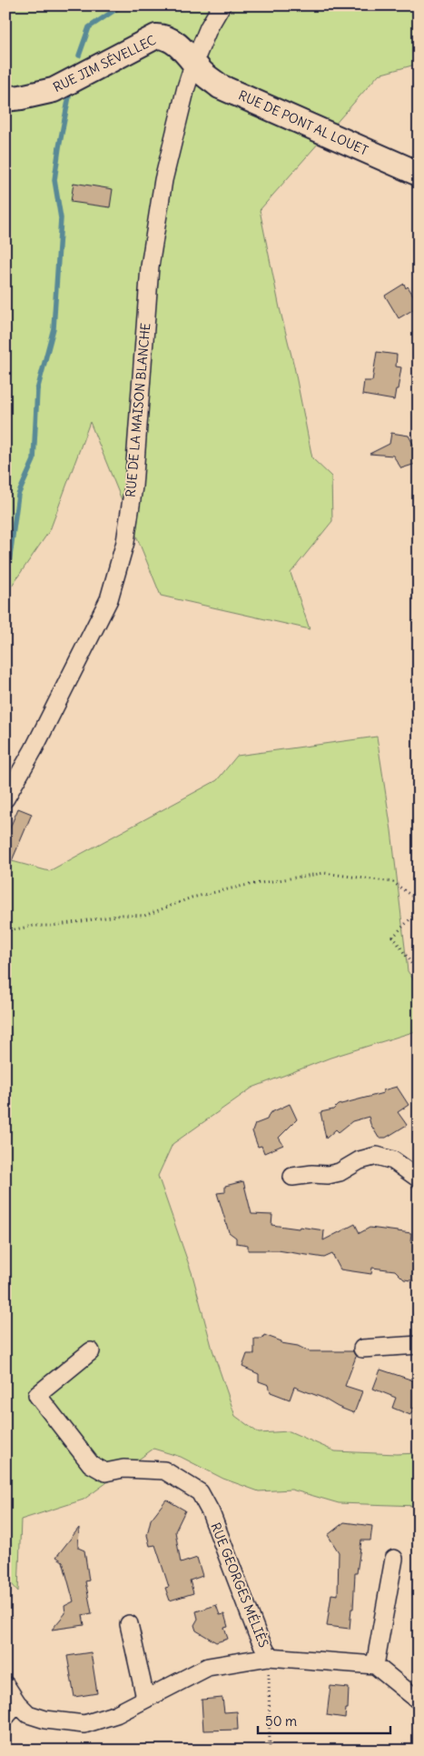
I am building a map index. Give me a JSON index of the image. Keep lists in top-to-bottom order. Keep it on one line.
{"streets":{"street":["RUE JIM SÉVELLEC","RUE DE PONT AL LOUET","RUE DE LA MAISON BLANCHE","RUE GEORGES MÉLIÈS"]},"crossings":[["RUE JIM SÉVELLEC","RUE DE PONT AL LOUET"],["RUE JIM SÉVELLEC","RUE DE LA MAISON BLANCHE"],["RUE DE PONT AL LOUET","RUE DE LA MAISON BLANCHE"]],"scale_bar":"50 m"}
